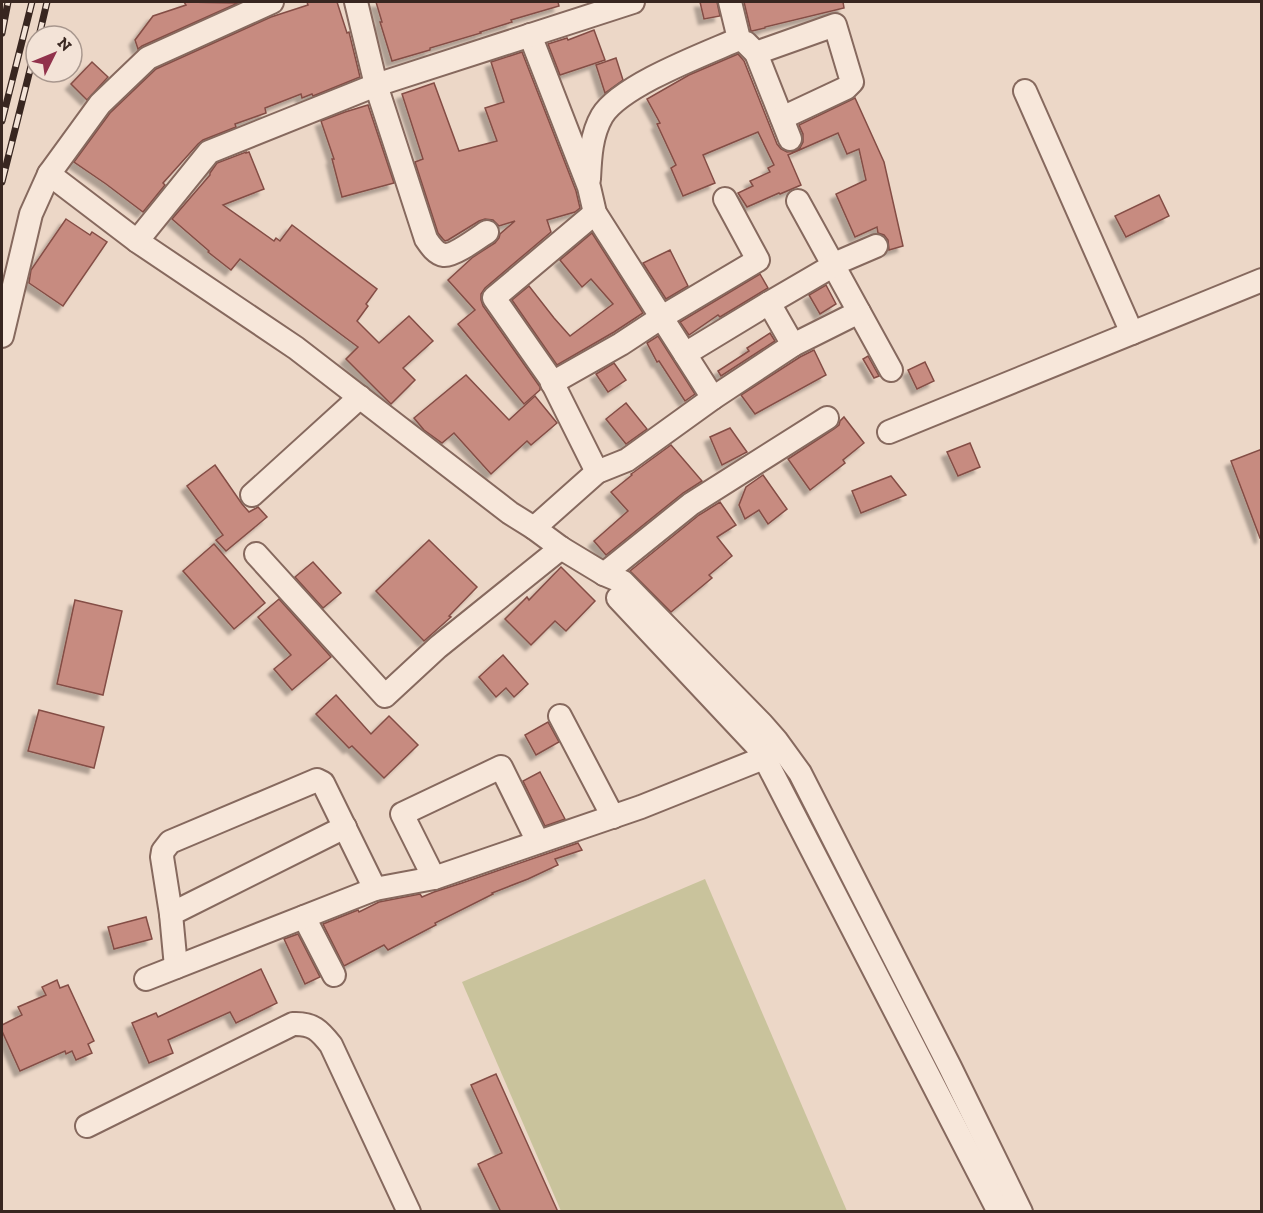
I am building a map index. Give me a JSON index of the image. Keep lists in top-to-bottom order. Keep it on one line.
{"north":"top right"}
